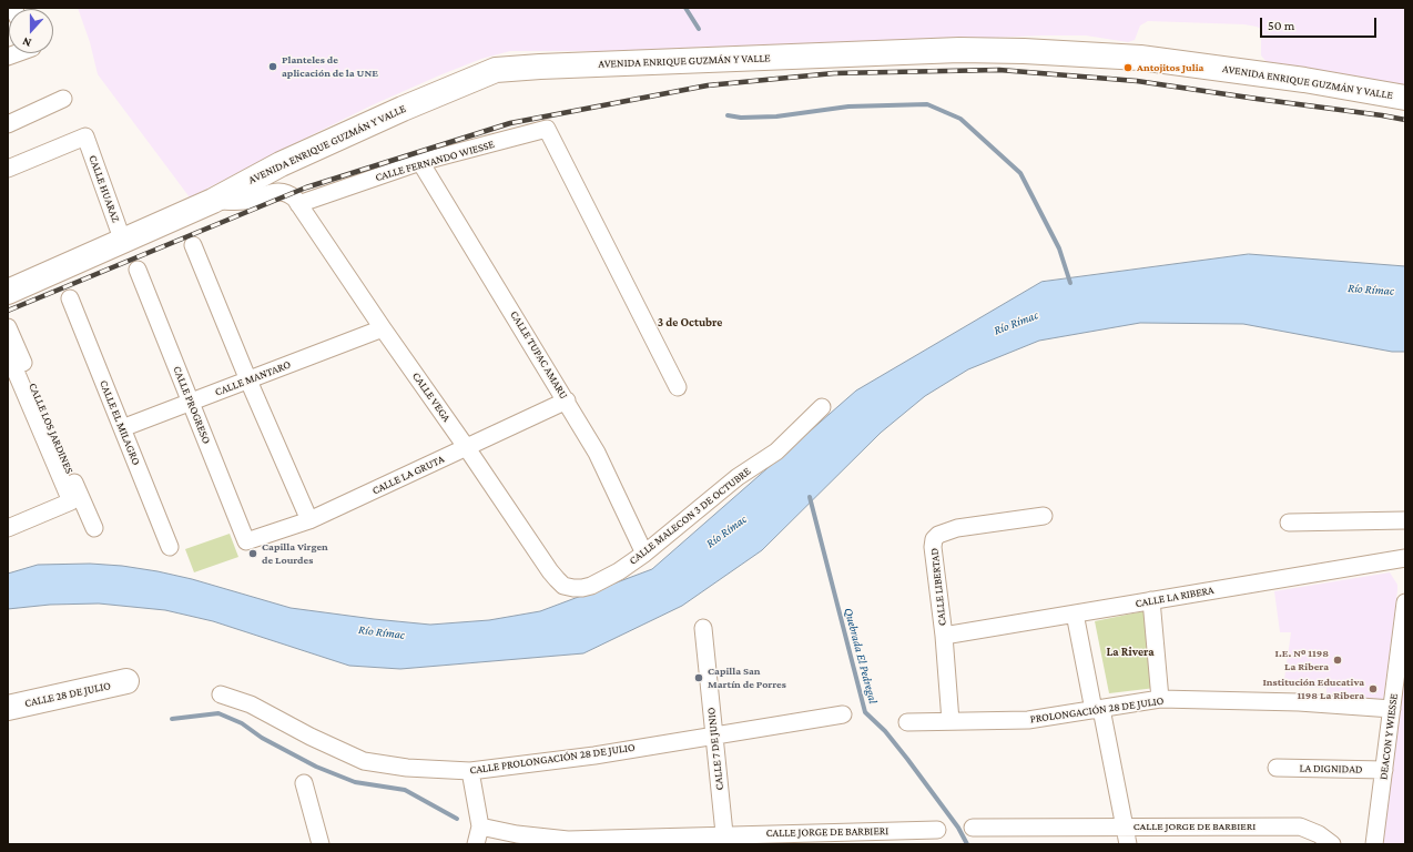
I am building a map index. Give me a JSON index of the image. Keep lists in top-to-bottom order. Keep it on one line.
{"streets":{"street":["AVENIDA ENRIQUE GUZMÁN Y VALLE","CALLE FERNANDO WIESSE","CALLE HUARAZ","CALLE TUPAC AMARU","CALLE MANTARO","CALLE VEGA","CALLE PROGRESO","CALLE EL MILAGRO","CALLE LOS JARDINES","CALLE LA GRUTA","CALLE MALECON 3 DE OCTUBRE","CALLE LIBERTAD","CALLE LA RIBERA","CALLE 28 DE JULIO","PROLONGACIÓN 28 DE JULIO","DEACON Y WIESSE","CALLE 7 DE JUNIO","CALLE PROLONGACIÓN 28 DE JULIO","LA DIGNIDAD","CALLE JORGE DE BARBIERI"]},"crossings":[["AVENIDA ENRIQUE GUZMÁN Y VALLE","CALLE HUARAZ"],["AVENIDA ENRIQUE GUZMÁN Y VALLE","CALLE VEGA"],["CALLE FERNANDO WIESSE","CALLE TUPAC AMARU"],["CALLE FERNANDO WIESSE","CALLE VEGA"],["CALLE TUPAC AMARU","CALLE LA GRUTA"],["CALLE TUPAC AMARU","CALLE MALECON 3 DE OCTUBRE"],["CALLE MANTARO","CALLE VEGA"],["CALLE MANTARO","CALLE PROGRESO"],["CALLE MANTARO","CALLE EL MILAGRO"],["CALLE VEGA","CALLE LA GRUTA"],["CALLE VEGA","CALLE MALECON 3 DE OCTUBRE"],["CALLE PROGRESO","CALLE LA GRUTA"],["CALLE LIBERTAD","CALLE LA RIBERA"],["CALLE LIBERTAD","PROLONGACIÓN 28 DE JULIO"],["PROLONGACIÓN 28 DE JULIO","DEACON Y WIESSE"],["DEACON Y WIESSE","LA DIGNIDAD"],["CALLE 7 DE JUNIO","CALLE PROLONGACIÓN 28 DE JULIO"],["CALLE 7 DE JUNIO","CALLE JORGE DE BARBIERI"]],"districts":["3 de Octubre","La Rivera"],"water":["Río Rímac","Quebrada El Pedregal"],"places":["Planteles de aplicación de la UNE","Antojitos Julia","Capilla Virgen de Lourdes","I.E. Nº 1198 La Ribera","Capilla San Martín de Porres","Institución Educativa 1198 La Ribera"],"scale_bar":"50 m","north":"bottom"}
